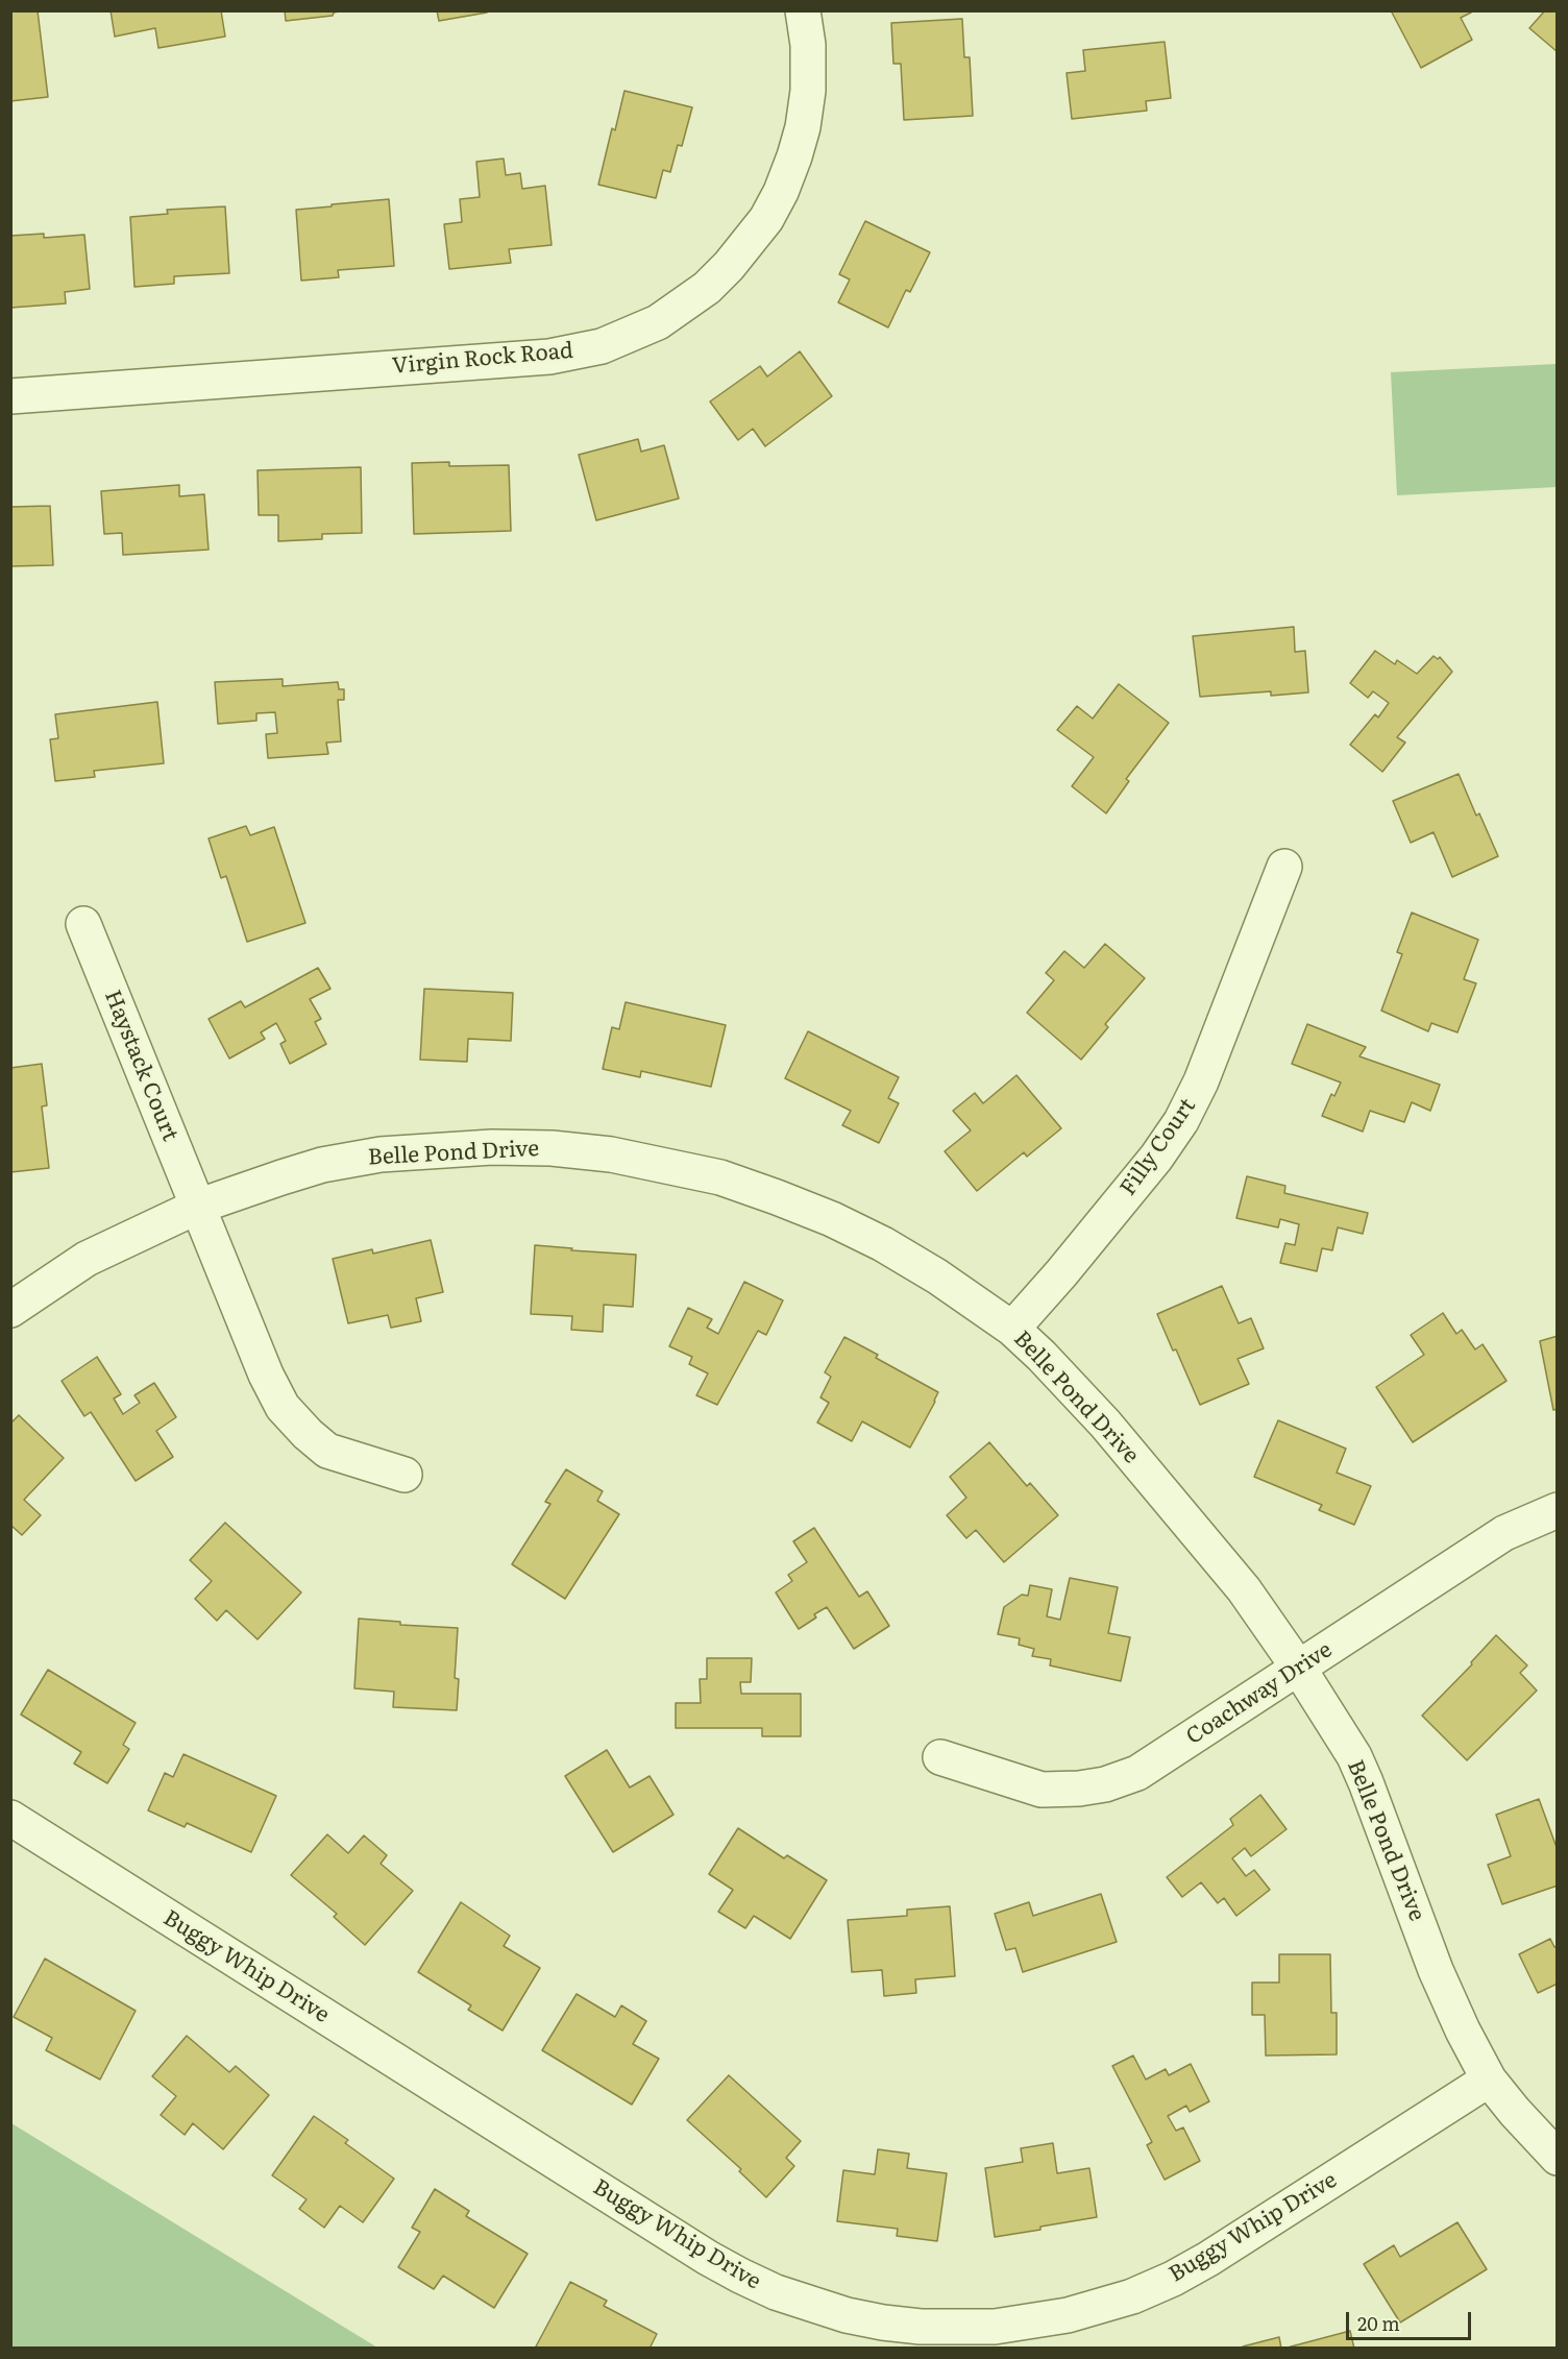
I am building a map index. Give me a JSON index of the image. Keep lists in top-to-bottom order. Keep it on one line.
{"streets":{"street":["Virgin Rock Road","Haystack Court","Filly Court","Belle Pond Drive","Coachway Drive","Buggy Whip Drive"]},"crossings":[["Haystack Court","Belle Pond Drive"],["Filly Court","Belle Pond Drive"],["Belle Pond Drive","Coachway Drive"],["Belle Pond Drive","Buggy Whip Drive"]],"scale_bar":"20 m"}
